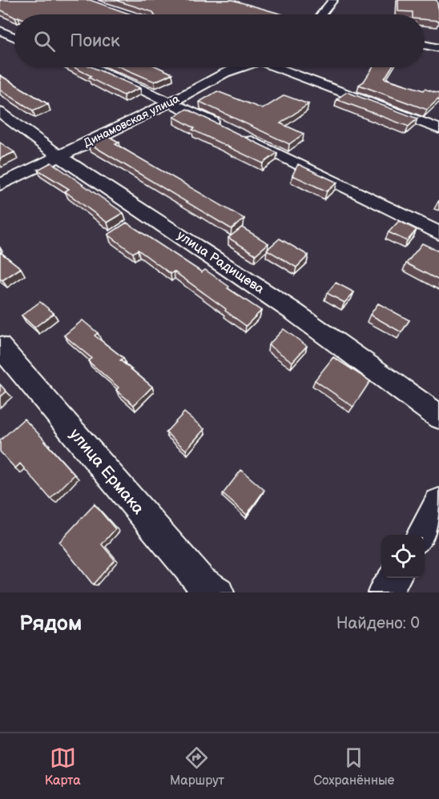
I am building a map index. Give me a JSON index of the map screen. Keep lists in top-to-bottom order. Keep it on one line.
{"streets":{"street":["Динамовская улица","улица Радищева","улица Ермака"]},"crossings":[["Динамовская улица","улица Радищева"]],"page":{"search":"Поиск","heading":["Рядом","Найдено: 0"],"nav":["Карта","Маршрут","Сохранённые"]}}
